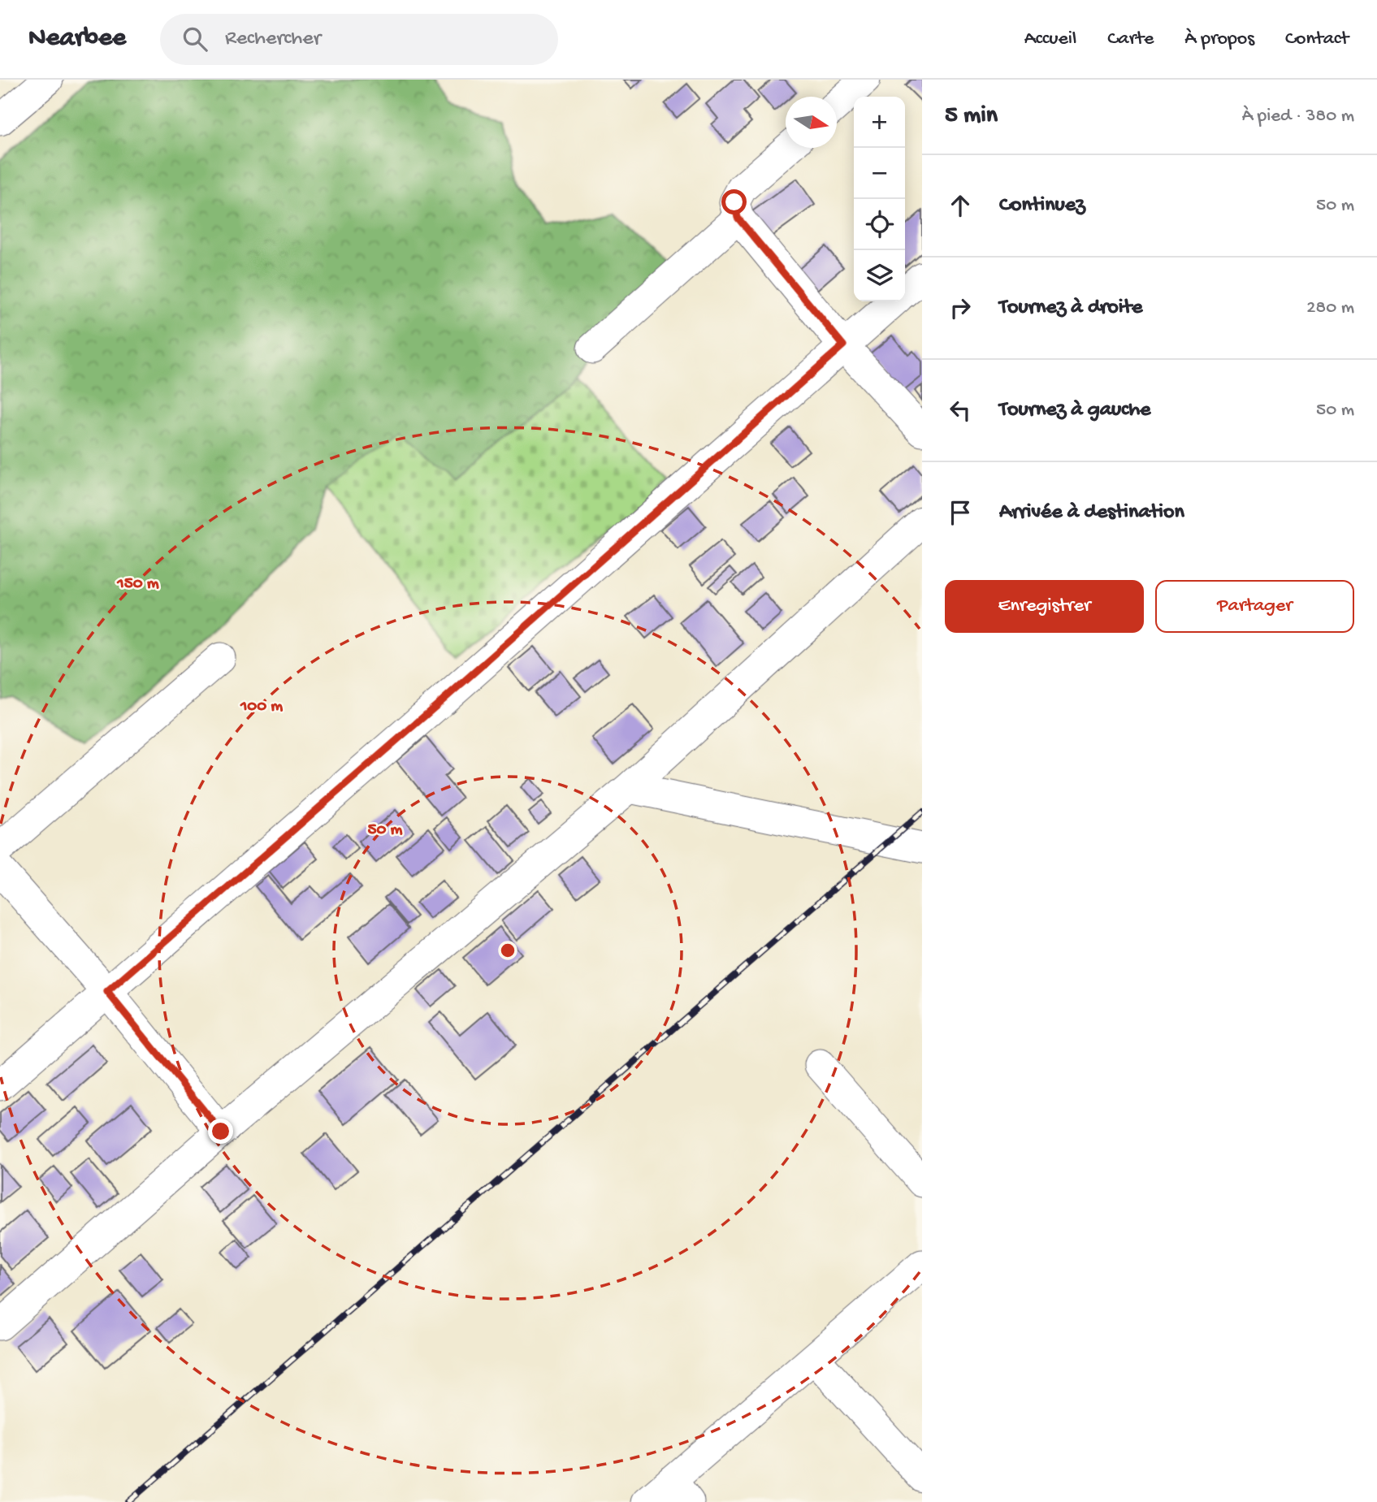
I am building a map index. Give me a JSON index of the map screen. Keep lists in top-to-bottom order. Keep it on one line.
{"north":"right","page":{"header":"Nearbee","search":"Rechercher","nav":["Accueil","Carte","À propos","Contact"],"heading":["5 min","À pied · 380 m"],"map_buttons":["+","−"],"list":[["Continuez","50 m"],["Tournez à droite","280 m"],["Tournez à gauche","50 m"],"Arrivée à destination"],"buttons":["Enregistrer","Partager"]},"rings":["150 m","100 m","50 m"]}
